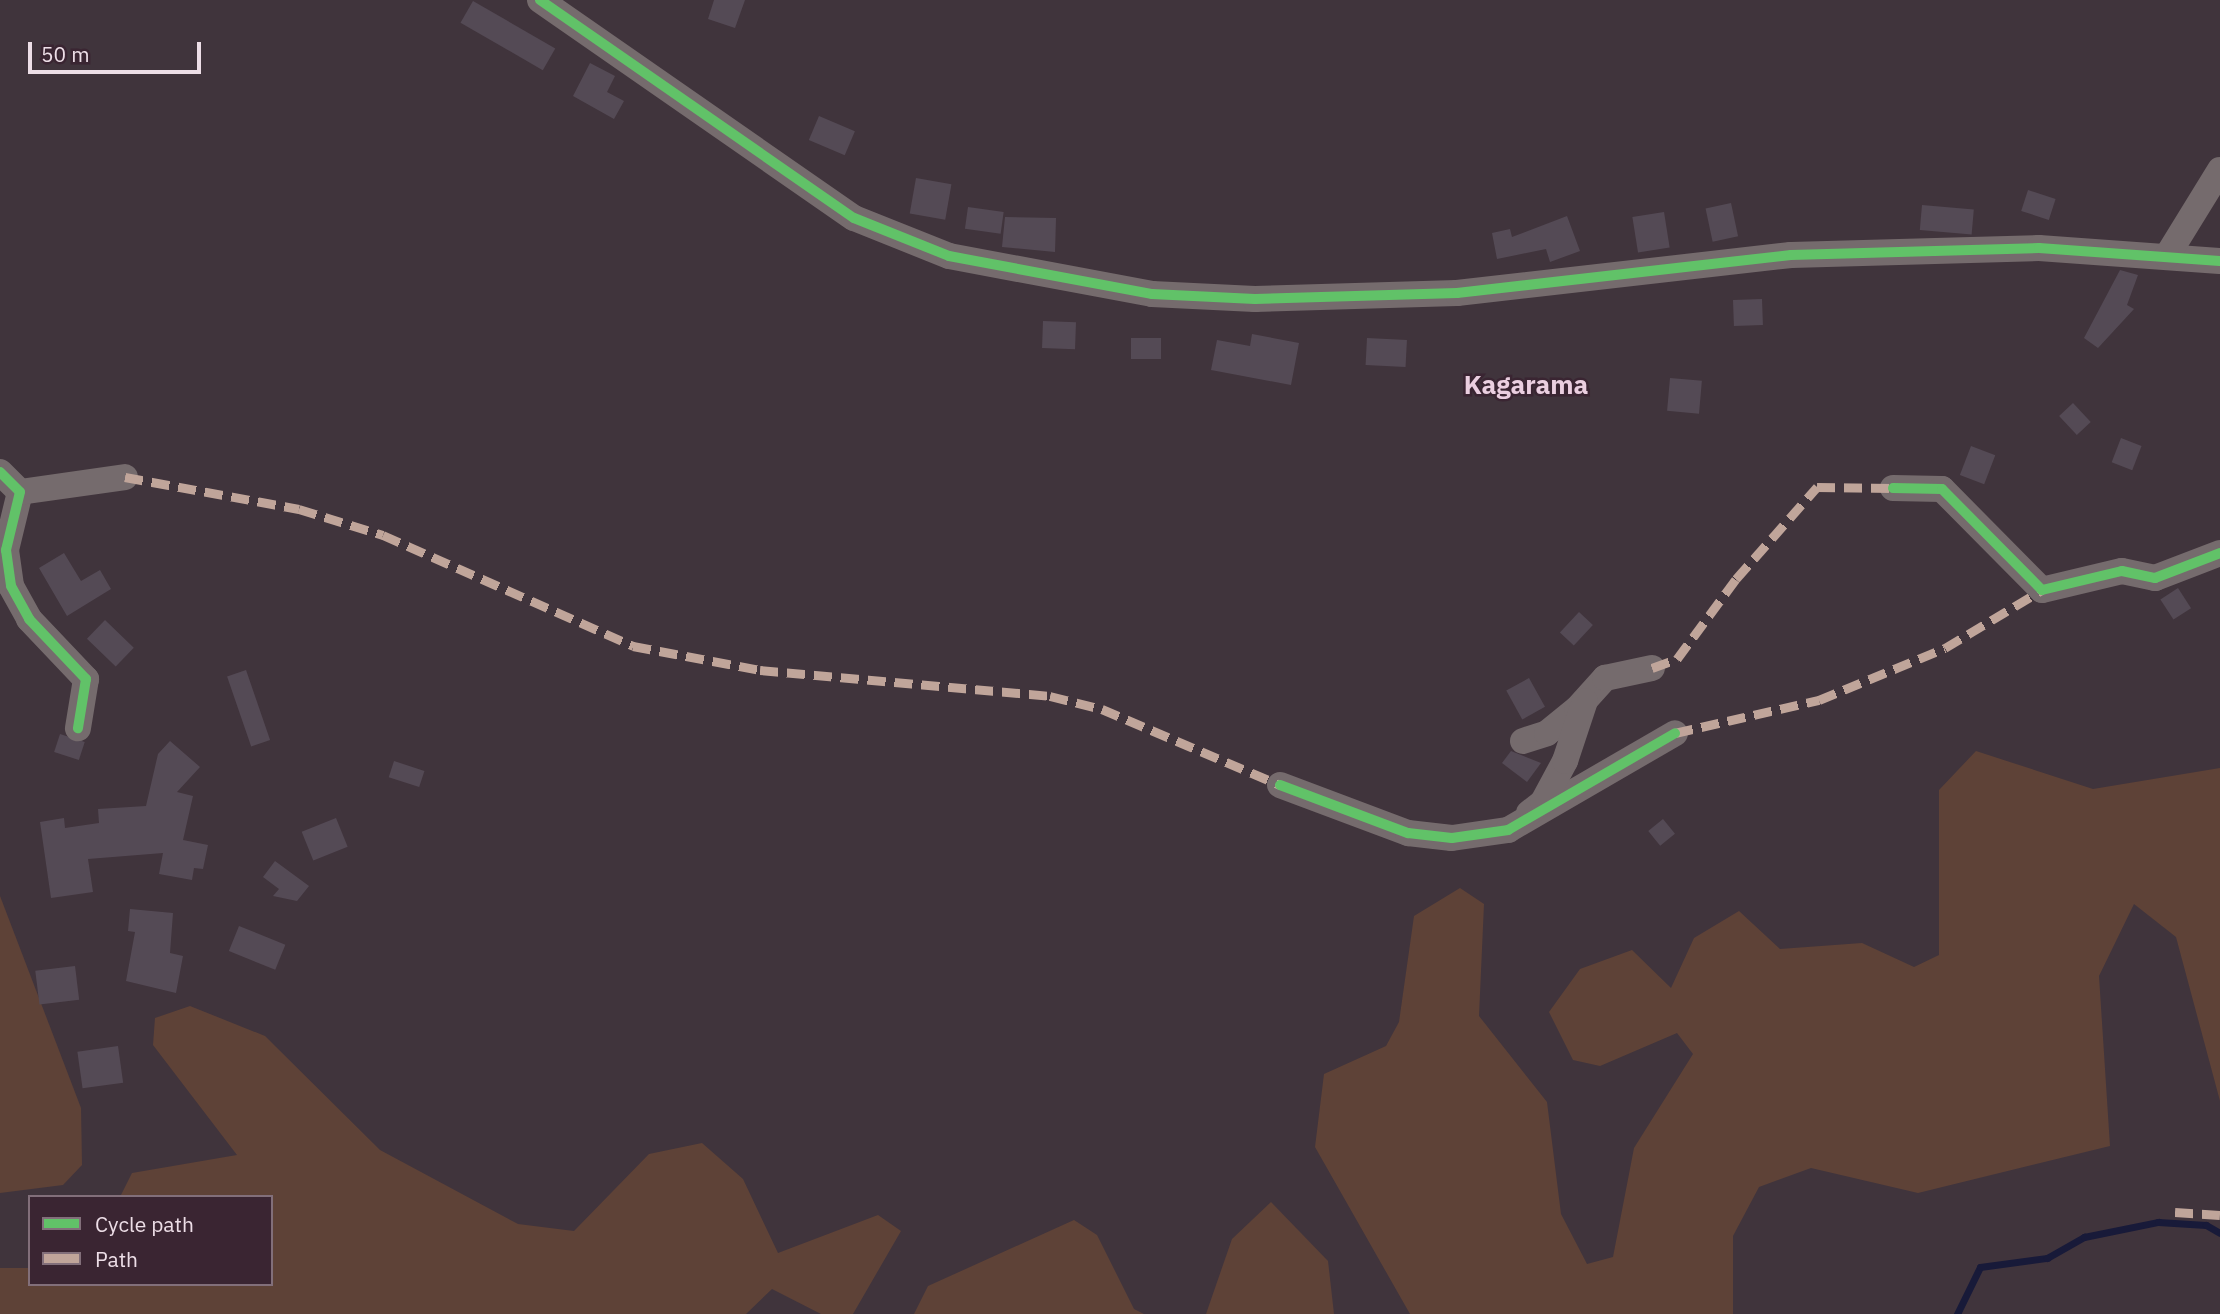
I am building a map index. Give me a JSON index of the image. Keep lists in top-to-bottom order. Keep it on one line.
{"districts":["Kagarama"],"legend":["Cycle path","Path"],"scale_bar":"50 m"}
